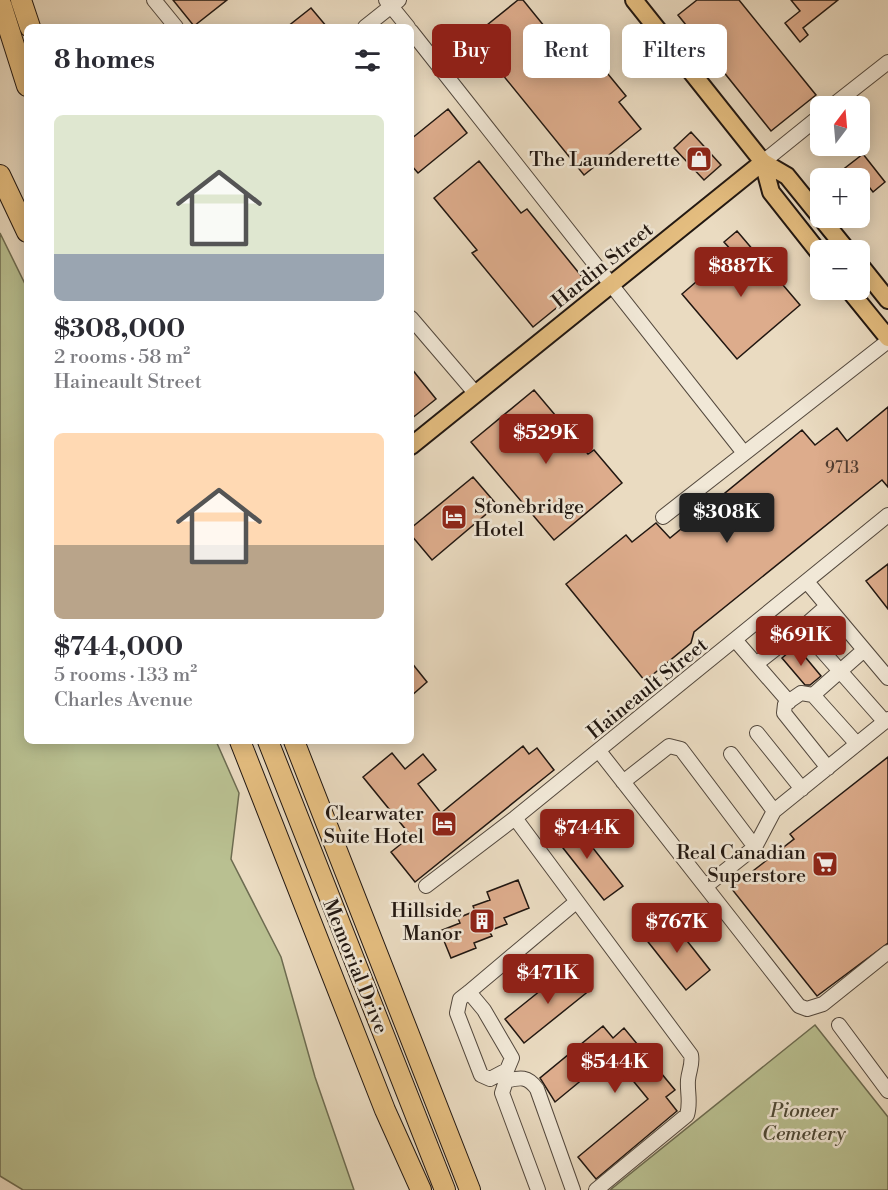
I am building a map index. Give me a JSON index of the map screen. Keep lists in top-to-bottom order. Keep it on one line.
{"streets":{"highway":["Memorial Drive"],"main road":["Hardin Street"],"street":["Haineault Street"]},"parks":["Pioneer Cemetery"],"places":{"shop":["The Launderette"],"hotel":["Stonebridge Hotel","Clearwater Suite Hotel"],"supermarket":["Real Canadian Superstore"],"building":["Hillside Manor"]},"house_numbers":["9713"],"north":"top","page":{"chip":["Buy","Rent","Filters"],"heading":"8 homes","map_buttons":["+","−"],"list":[{"name":"$308,000","note":"2 rooms · 58 m² · Haineault Street"},{"name":"$744,000","note":"5 rooms · 133 m² · Charles Avenue"}],"price":["$887K","$529K","$308K","$691K","$744K","$767K","$471K","$544K"]}}
